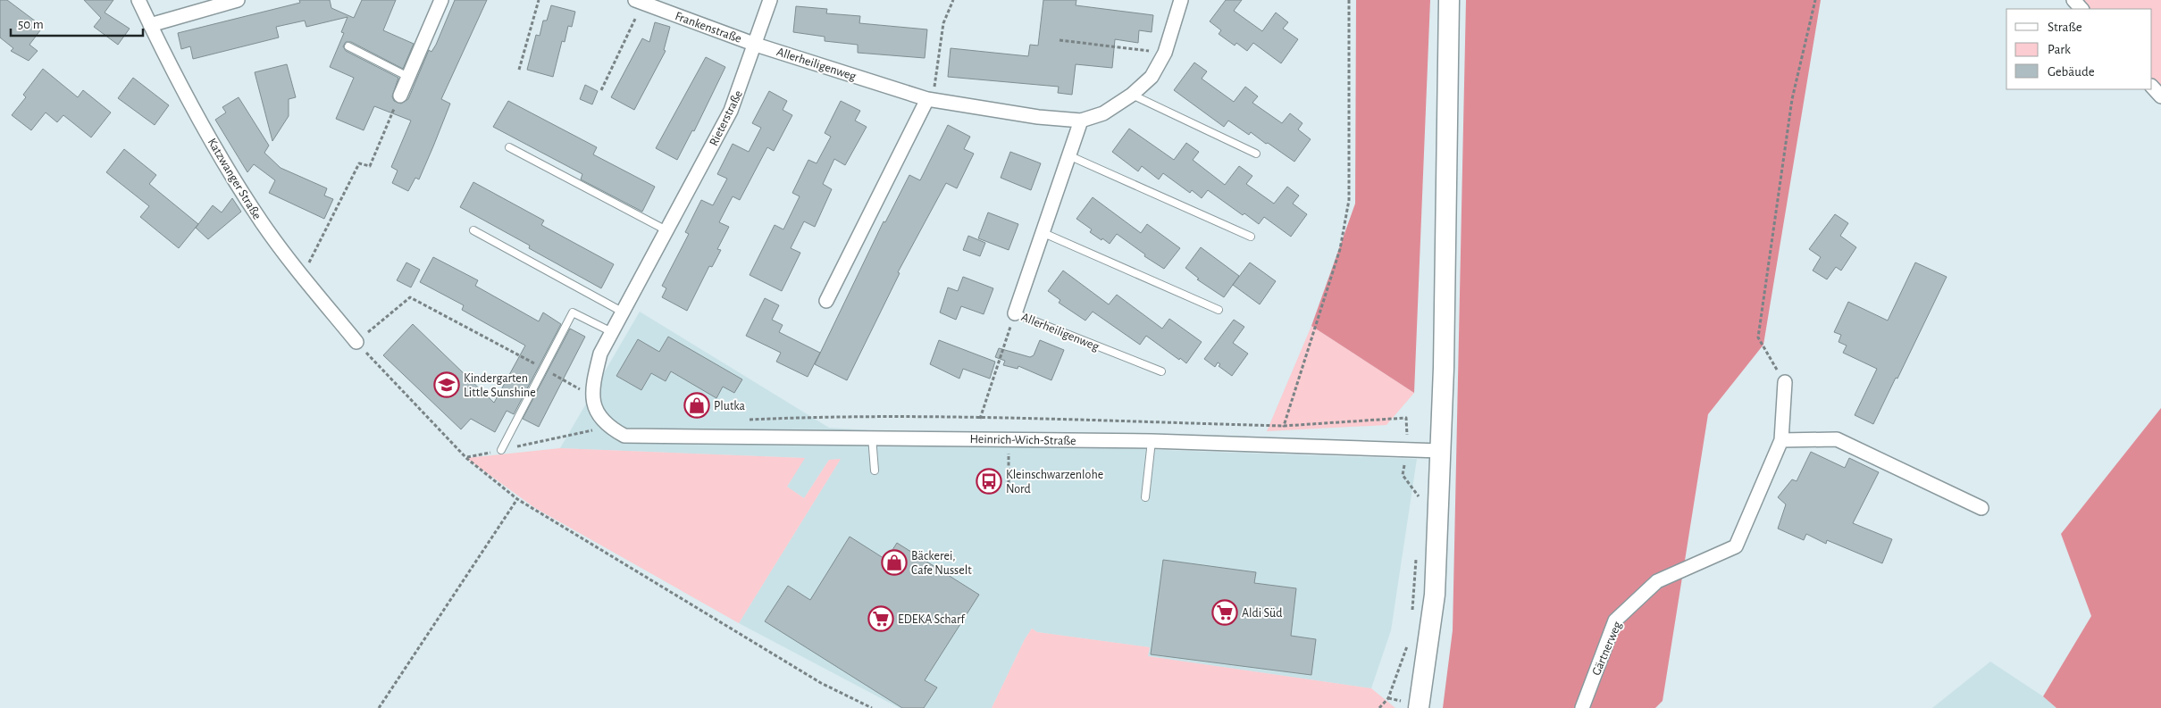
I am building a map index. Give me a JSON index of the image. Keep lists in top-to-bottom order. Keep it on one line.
{"streets":{"street":["Frankenstraße","Allerheiligenweg","Rieterstraße","Katzwanger Straße","Heinrich-Wich-Straße","Gärtnerweg"]},"crossings":[["Frankenstraße","Allerheiligenweg"],["Frankenstraße","Rieterstraße"],["Allerheiligenweg","Rieterstraße"],["Rieterstraße","Heinrich-Wich-Straße"]],"places":{"school or university":["Kindergarten Little Sunshine"],"shop":["Plutka","Bäckerei, Cafe Nusselt"],"bus stop":["Kleinschwarzenlohe Nord"],"supermarket":["Aldi Süd","EDEKA Scharf"]},"legend":["Straße","Park","Gebäude"],"scale_bar":"50 m"}
